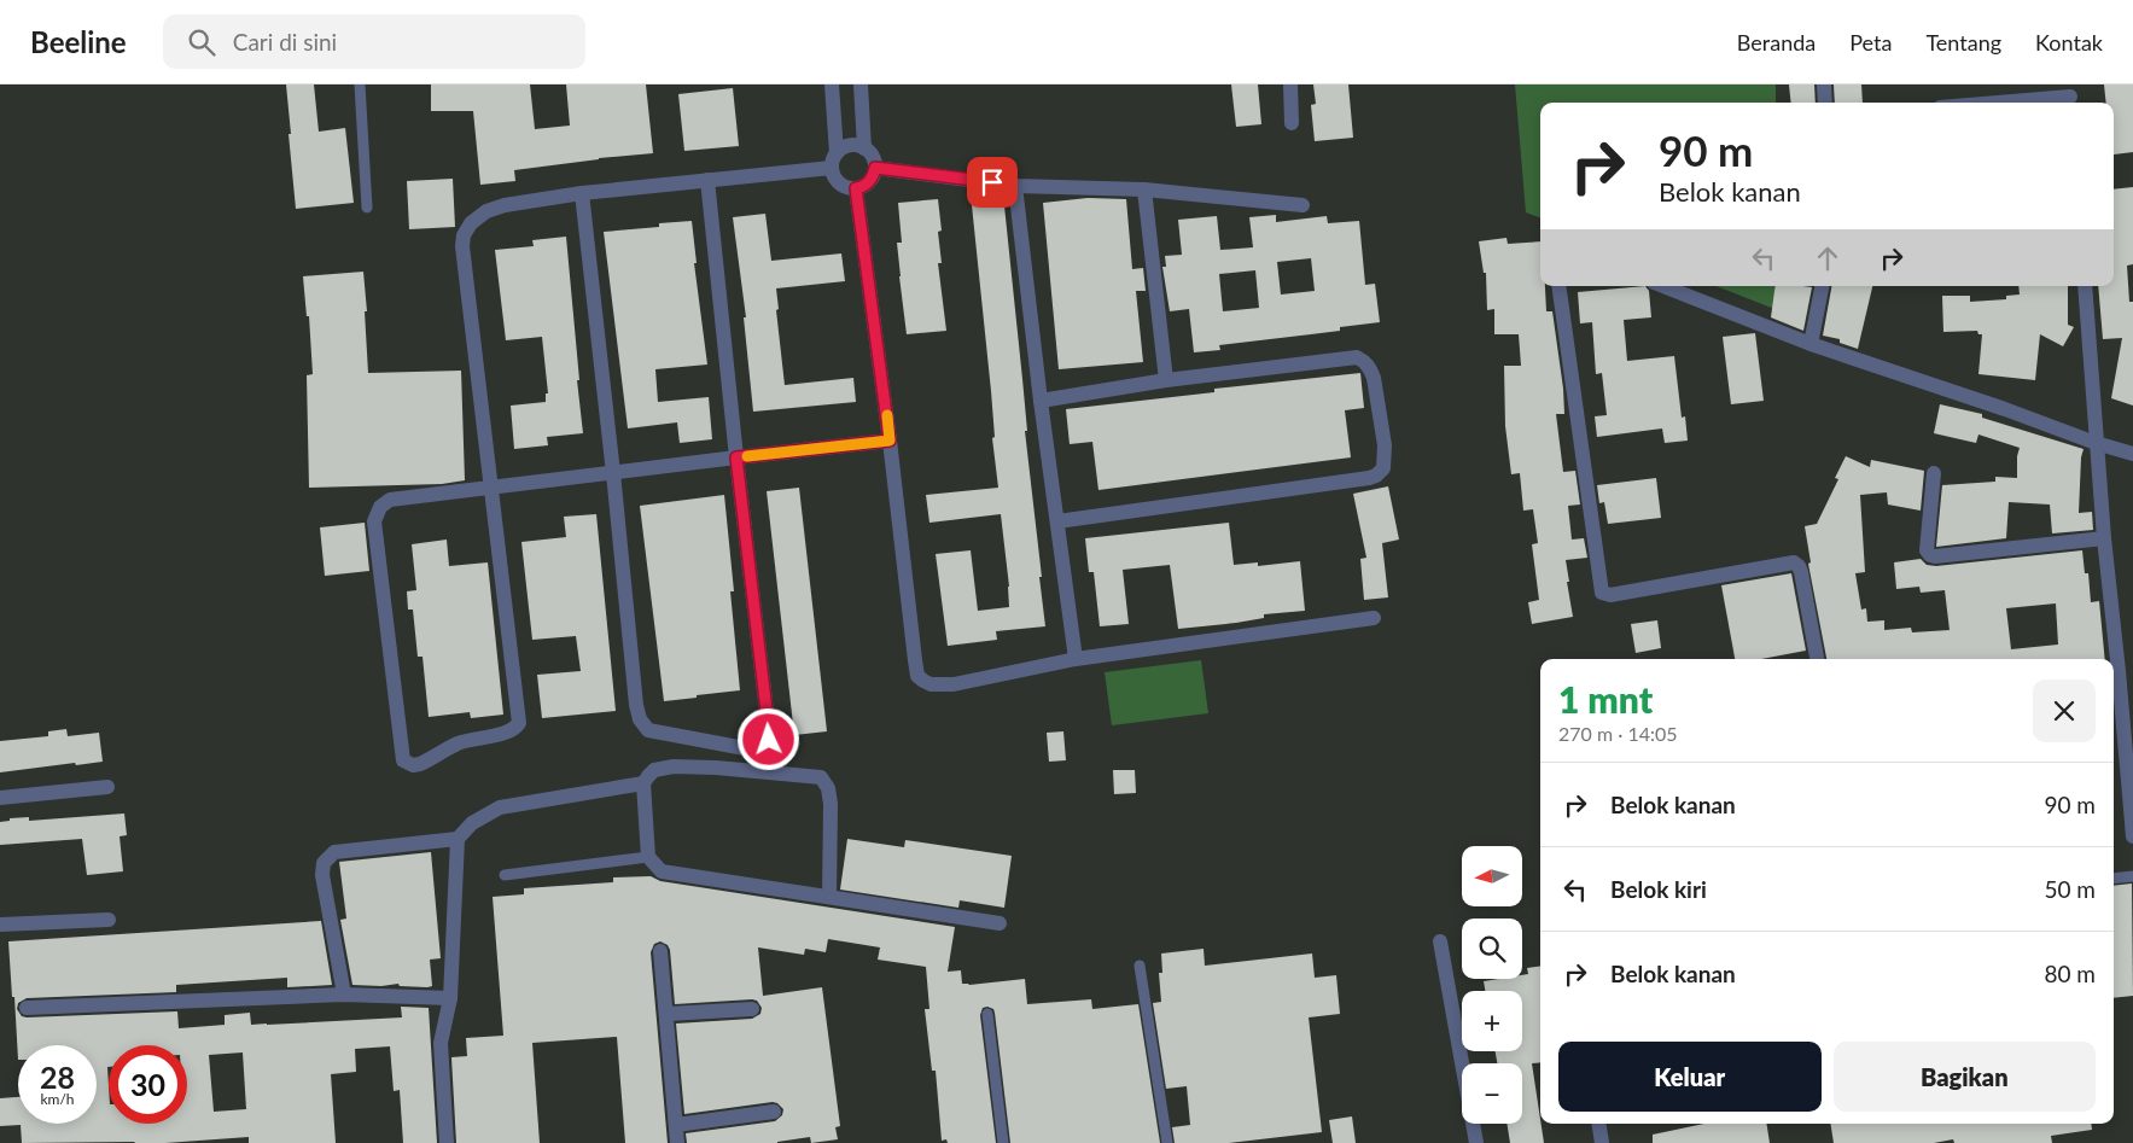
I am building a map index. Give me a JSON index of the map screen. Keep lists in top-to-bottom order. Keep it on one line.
{"north":"left","page":{"header":"Beeline","search":"Cari di sini","nav":["Beranda","Peta","Tentang","Kontak"],"turn":["90 m","Belok kanan"],"heading":["1 mnt","270 m · 14:05"],"list":[{"name":"Belok kanan","value":"90 m"},{"name":"Belok kiri","value":"50 m"},{"name":"Belok kanan","value":"80 m"}],"map_buttons":["+","−"],"buttons":["Keluar","Bagikan"],"speed":"28 km/h","limit":"30"}}
